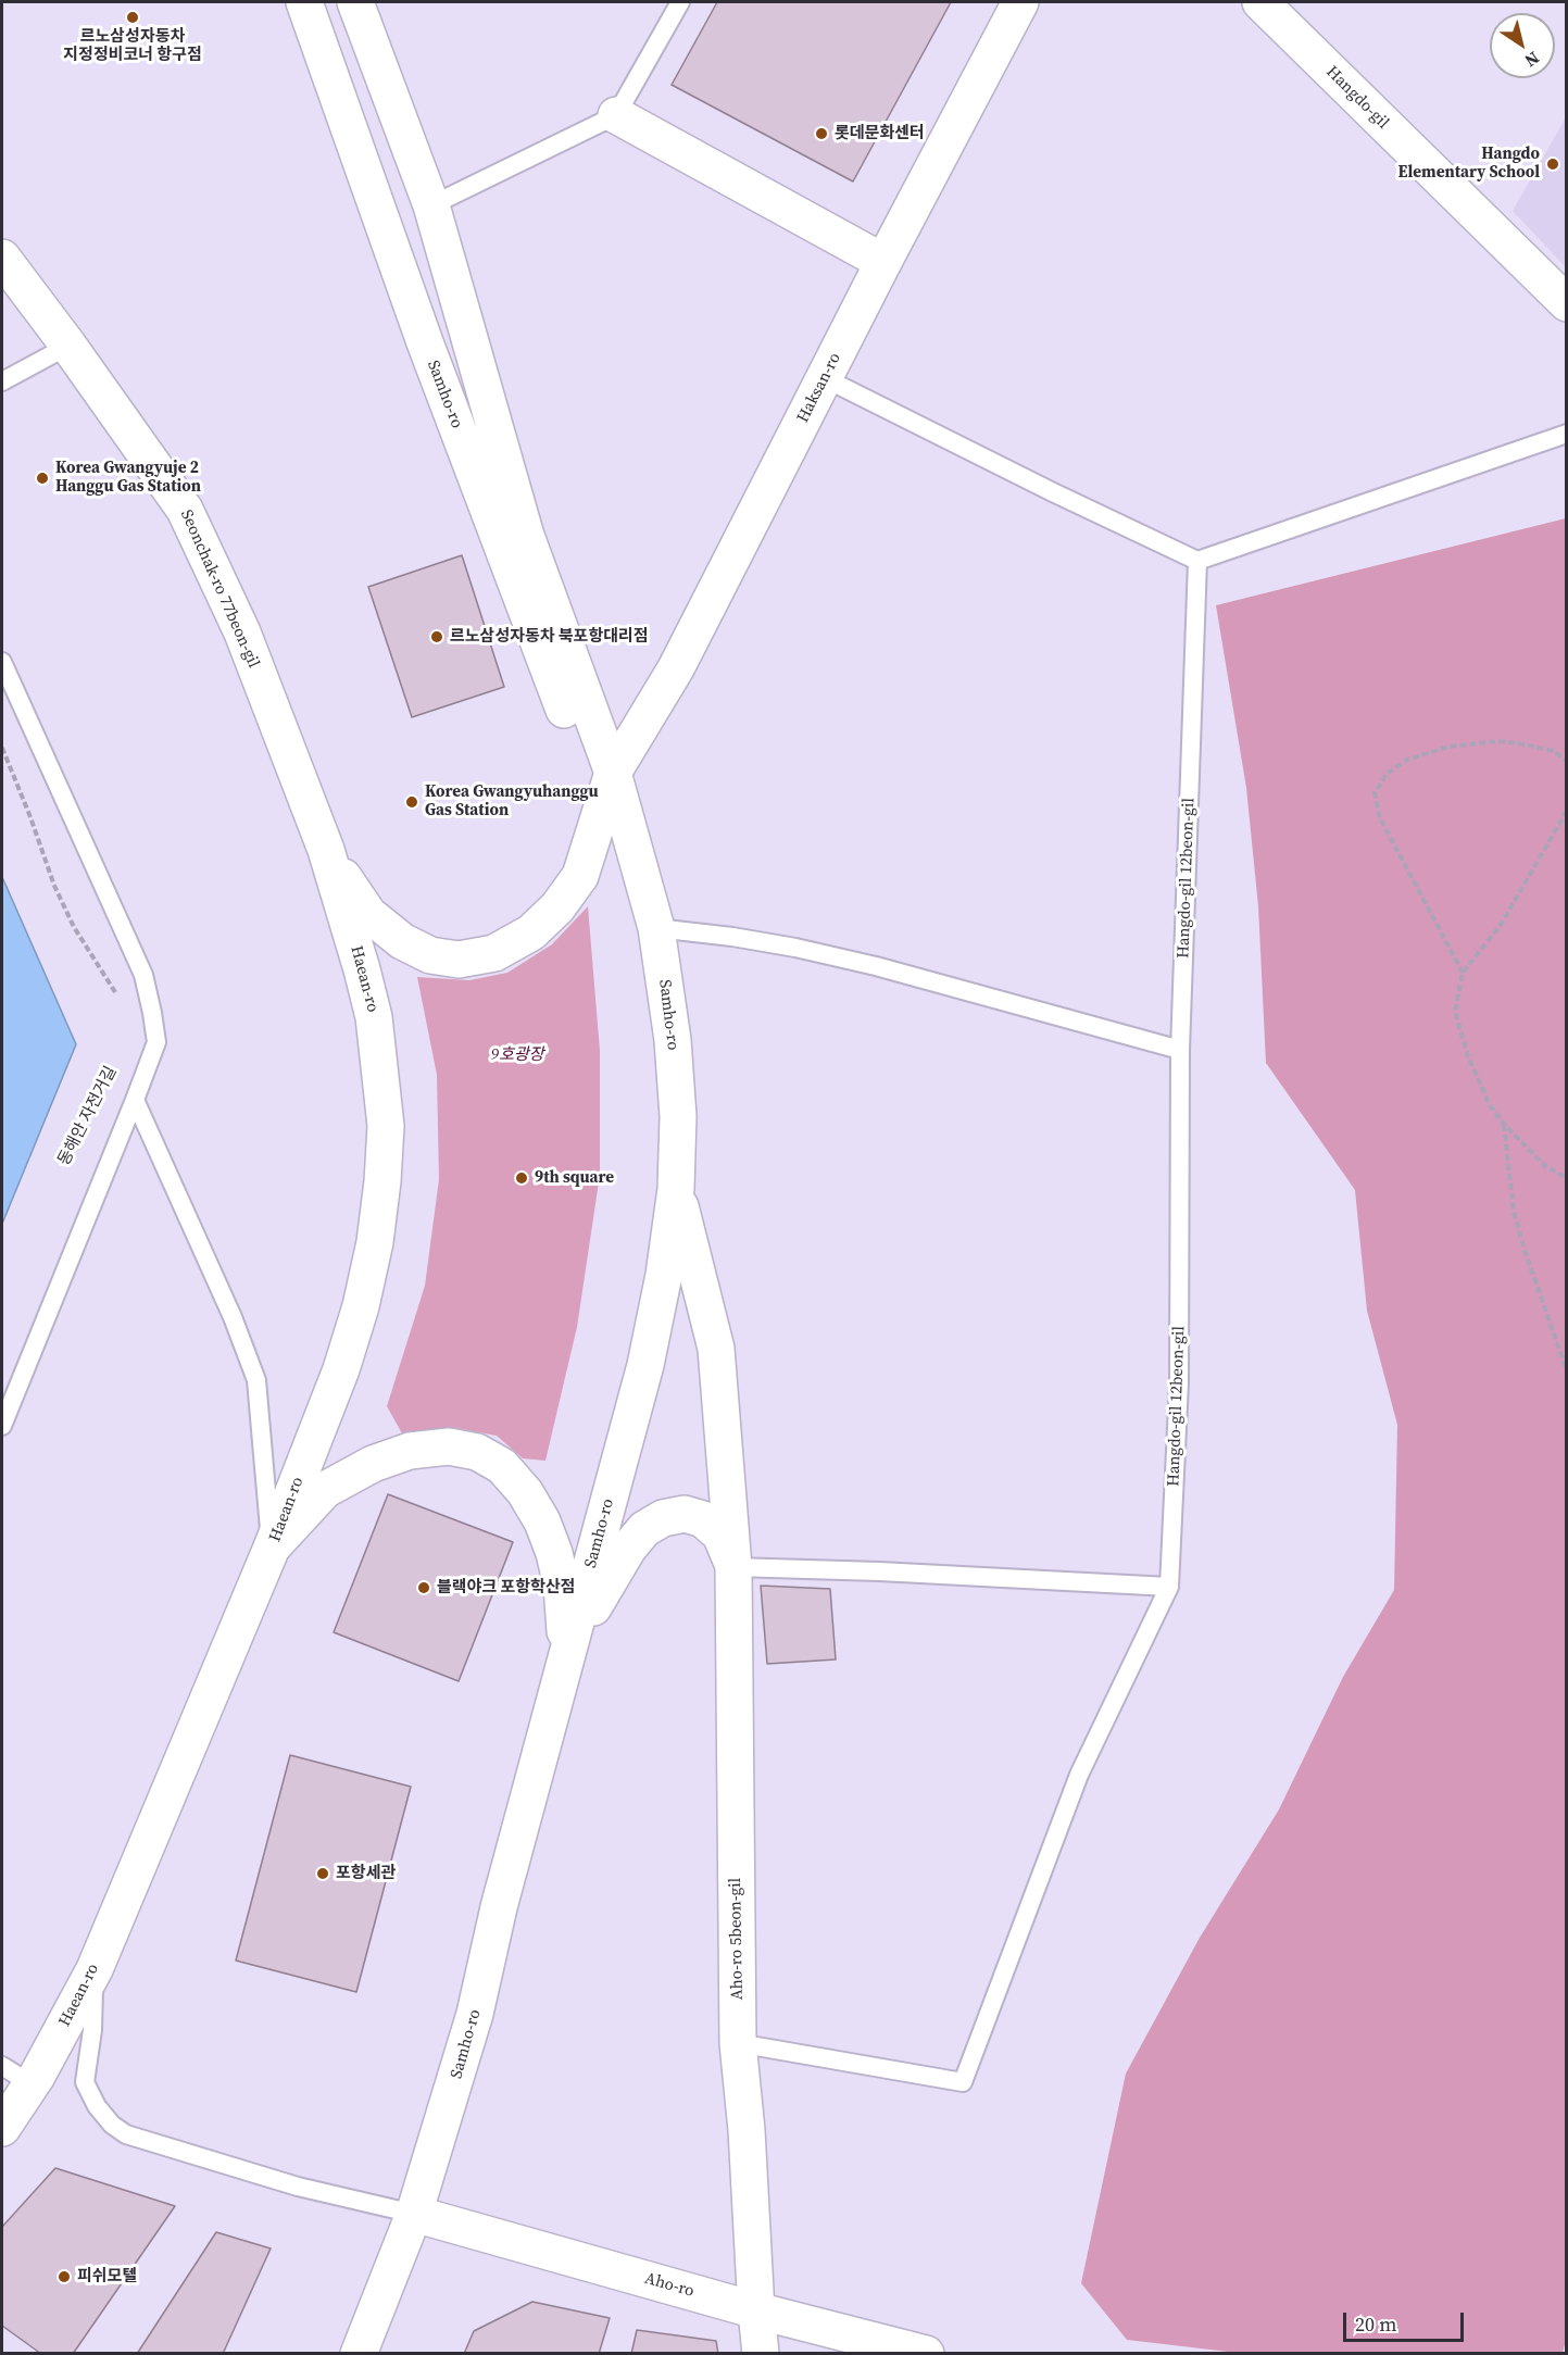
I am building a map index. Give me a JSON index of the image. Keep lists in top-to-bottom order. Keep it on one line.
{"streets":{"main road":["Hangdo-gil","Haksan-ro","Samho-ro","Seonchak-ro 77beon-gil","Haean-ro","Aho-ro 5beon-gil","Aho-ro"],"lane":["Hangdo-gil 12beon-gil"]},"crossings":[["Haksan-ro","Samho-ro"],["Haksan-ro","Seonchak-ro 77beon-gil"],["Haksan-ro","Haean-ro"],["Samho-ro","Aho-ro 5beon-gil"],["Samho-ro","Aho-ro"],["Seonchak-ro 77beon-gil","Haean-ro"],["Aho-ro 5beon-gil","Aho-ro"]],"parks":["9호광장"],"places":["르노삼성자동차 지정정비코너 항구점","롯데문화센터","Hangdo Elementary School","Korea Gwangyuje 2 Hanggu Gas Station","르노삼성자동차 북포항대리점","Korea Gwangyuhanggu Gas Station","9th square","블랙야크 포항학산점","포항세관","피쉬모텔"],"scale_bar":"20 m","north":"bottom right"}
